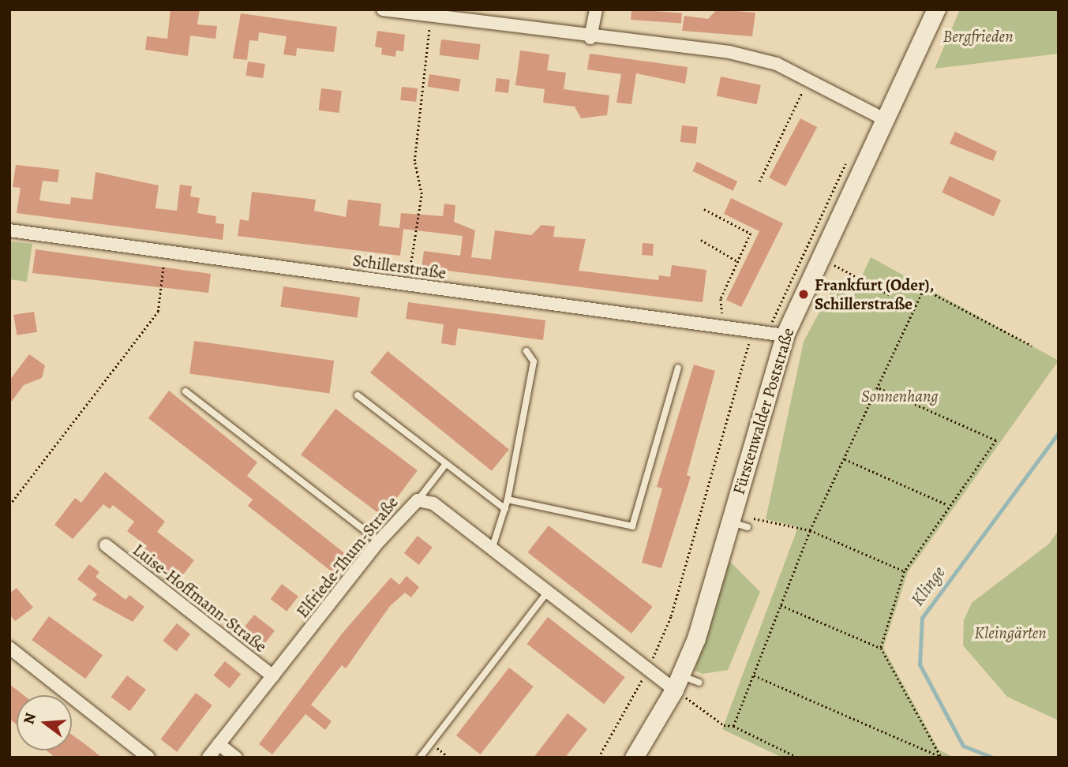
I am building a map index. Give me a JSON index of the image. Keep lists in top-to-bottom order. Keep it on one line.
{"streets":{"street":["Schillerstraße","Fürstenwalder Poststraße","Elfriede-Thum-Straße","Luise-Hoffmann-Straße"]},"crossings":[["Schillerstraße","Fürstenwalder Poststraße"],["Fürstenwalder Poststraße","Elfriede-Thum-Straße"],["Elfriede-Thum-Straße","Luise-Hoffmann-Straße"]],"water":["Klinge"],"parks":["Bergfrieden","Sonnenhang","Kleingärten"],"places":["Frankfurt (Oder), Schillerstraße"],"north":"left"}
